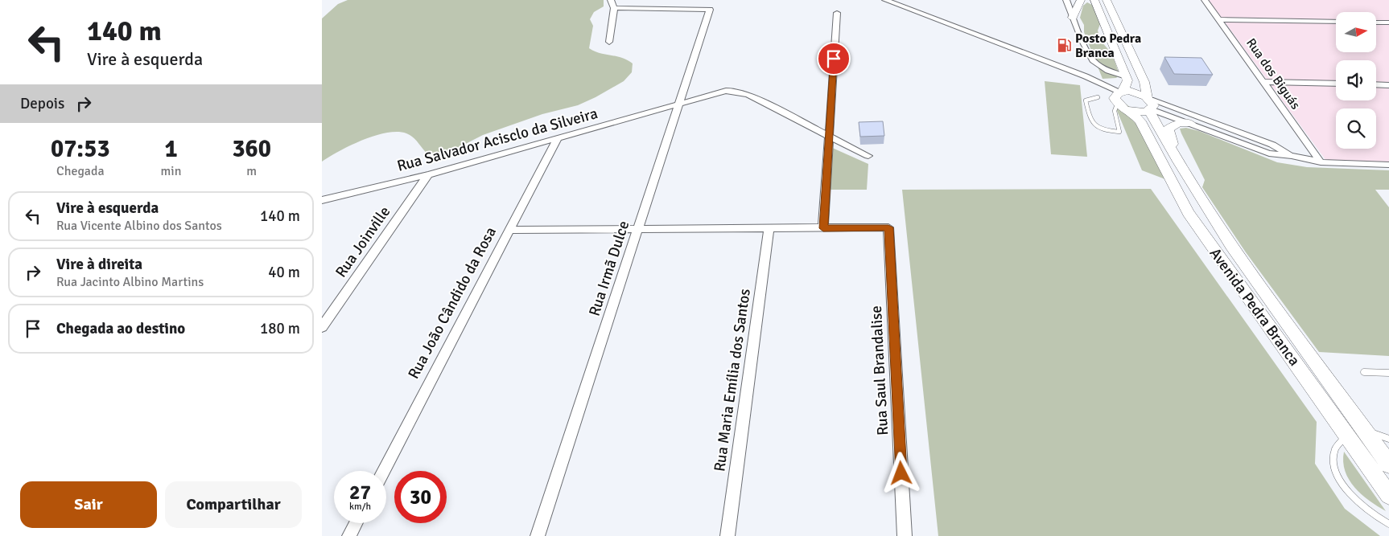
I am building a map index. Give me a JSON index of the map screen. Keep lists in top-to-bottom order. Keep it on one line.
{"streets":{"main road":["Avenida Pedra Branca"],"street":["Rua dos Biguás","Rua Salvador Acisclo da Silveira","Rua Joinville","Rua Irmã Dulce","Rua João Cândido da Rosa","Rua Saul Brandalise","Rua Maria Emília dos Santos"]},"crossings":[["Rua Salvador Acisclo da Silveira","Rua Joinville"],["Rua Salvador Acisclo da Silveira","Rua Irmã Dulce"],["Rua Salvador Acisclo da Silveira","Rua João Cândido da Rosa"]],"places":{"fuel station":["Posto Pedra Branca"]},"north":"right","page":{"turn":["140 m","Vire à esquerda"],"then":"Depois","eta":["07:53","Chegada","1","min","360","m"],"list":[{"name":"Vire à esquerda","note":"Rua Vicente Albino dos Santos","value":"140 m"},{"name":"Vire à direita","note":"Rua Jacinto Albino Martins","value":"40 m"},{"name":"Chegada ao destino","value":"180 m"}],"speed":"27 km/h","limit":"30","buttons":["Sair","Compartilhar"]}}
